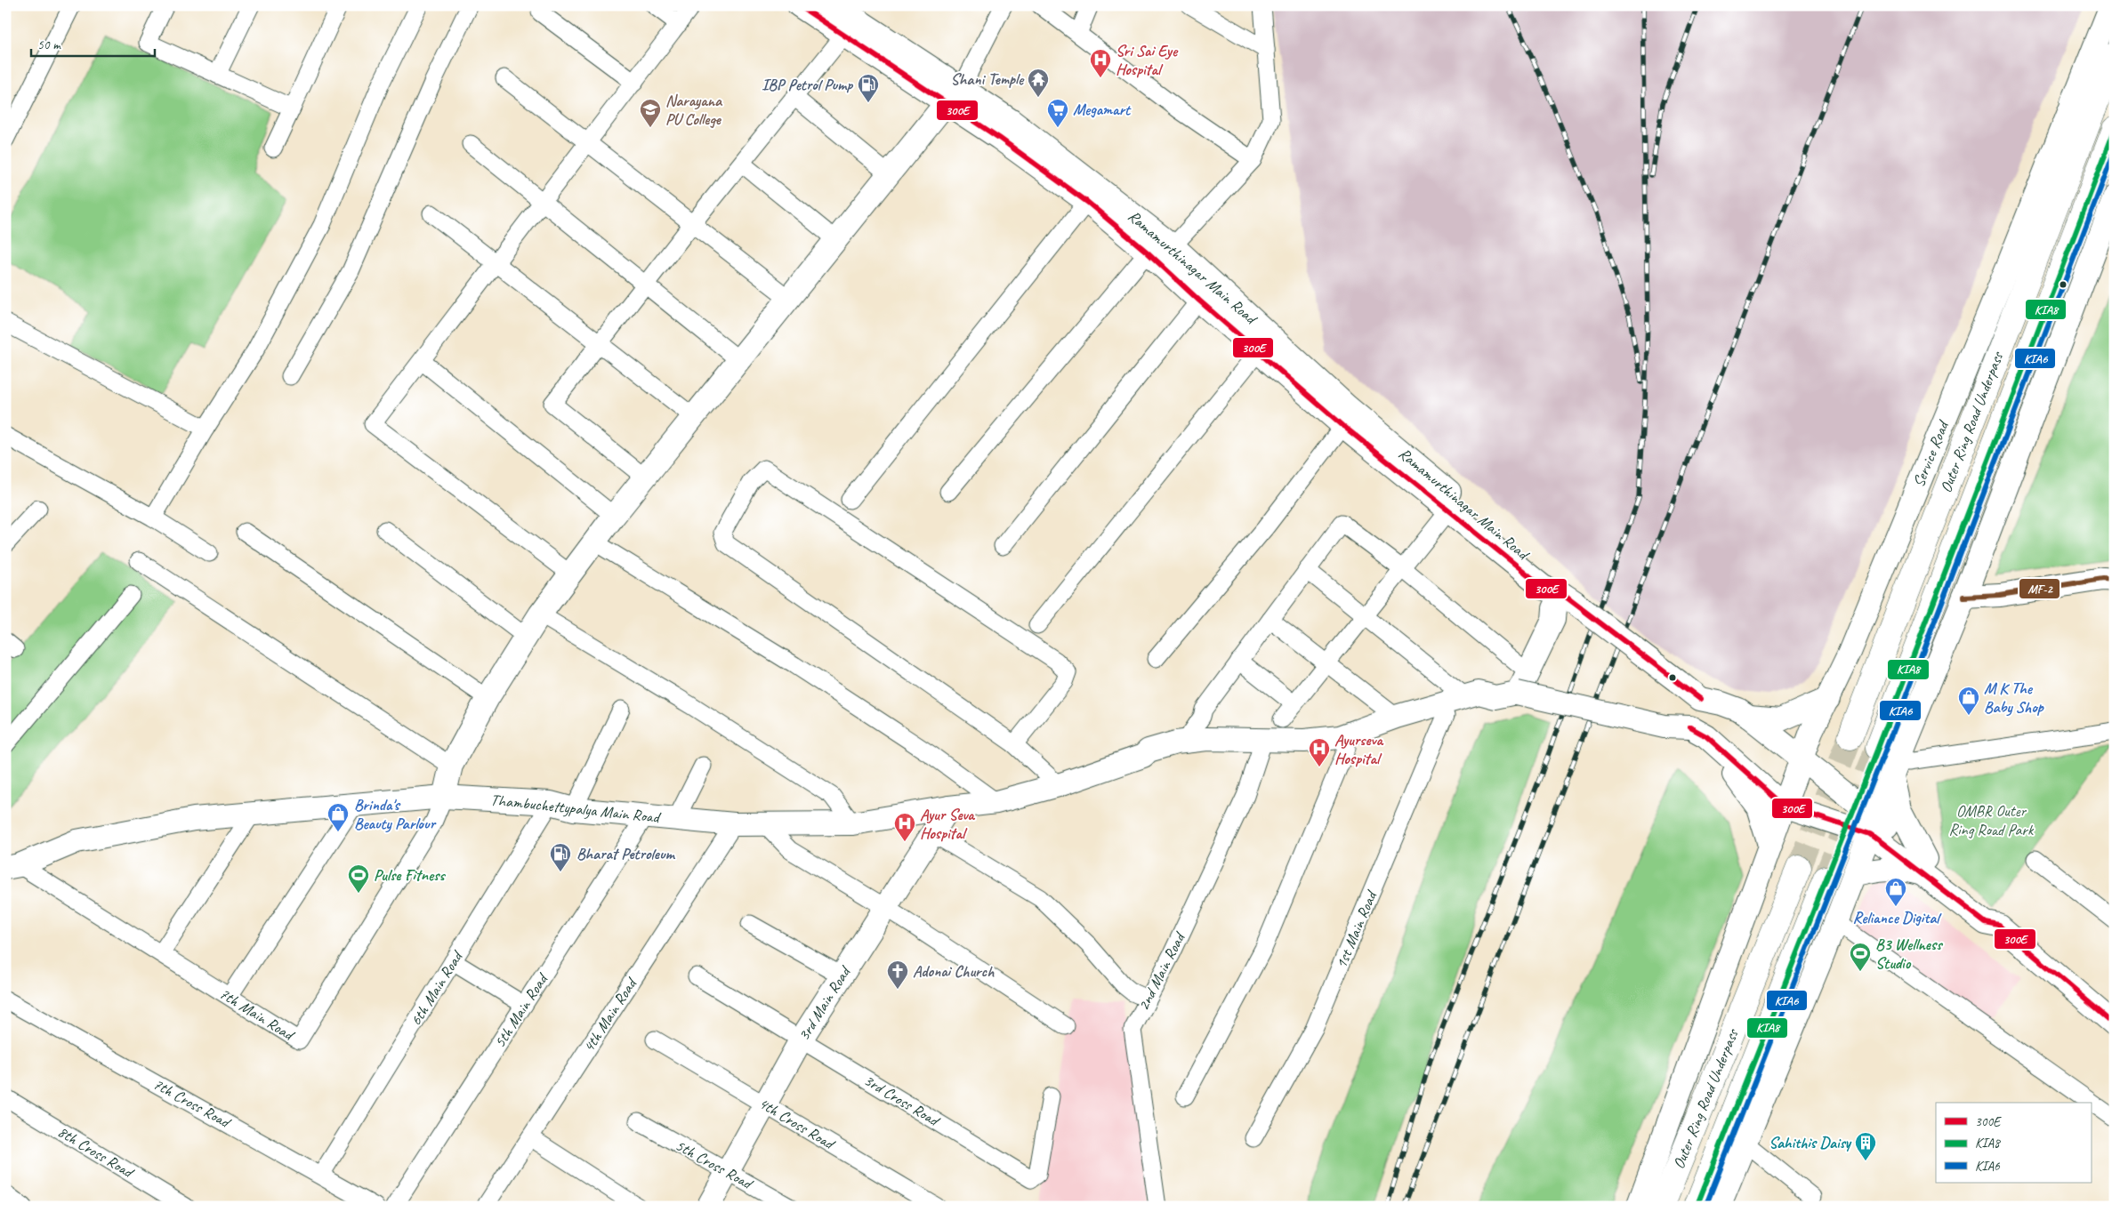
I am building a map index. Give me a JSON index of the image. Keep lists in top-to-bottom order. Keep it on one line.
{"streets":{"highway":["Outer Ring Road Underpass"],"main road":["Ramamurthinagar Main Road","Service Road","Thambuchettypalya Main Road","3rd Main Road"],"street":["1st Main Road","2nd Main Road","6th Main Road","5th Main Road","7th Main Road","4th Main Road","3rd Cross Road","7th Cross Road","4th Cross Road","8th Cross Road","5th Cross Road"]},"crossings":[["Ramamurthinagar Main Road","Service Road"],["Outer Ring Road Underpass","Service Road"],["Thambuchettypalya Main Road","1st Main Road"],["Thambuchettypalya Main Road","2nd Main Road"],["Thambuchettypalya Main Road","6th Main Road"],["Thambuchettypalya Main Road","3rd Main Road"],["Thambuchettypalya Main Road","5th Main Road"],["Thambuchettypalya Main Road","7th Main Road"],["Thambuchettypalya Main Road","4th Main Road"],["6th Main Road","7th Cross Road"],["3rd Main Road","3rd Cross Road"],["3rd Main Road","4th Cross Road"],["3rd Main Road","5th Cross Road"]],"parks":["OMBR Outer Ring Road Park"],"places":{"hospital":["Sri Sai Eye Hospital","Ayurseva Hospital","Ayur Seva Hospital"],"temple":["Shani Temple"],"fuel station":["IBP Petrol Pump","Bharat Petroleum"],"school or university":["Narayana PU College"],"supermarket":["Megamart"],"shop":["M K The Baby Shop","Brinda's Beauty Parlour","Reliance Digital"],"sports":["Pulse Fitness","B3 Wellness Studio"],"church":["Adonai Church"],"building":["Sahithis Daisy"]},"lines":["transit line 300E","transit line KIA8","transit line KIA6","transit line MF-2"],"legend":["300E","KIA8","KIA6"],"scale_bar":"50 m"}
